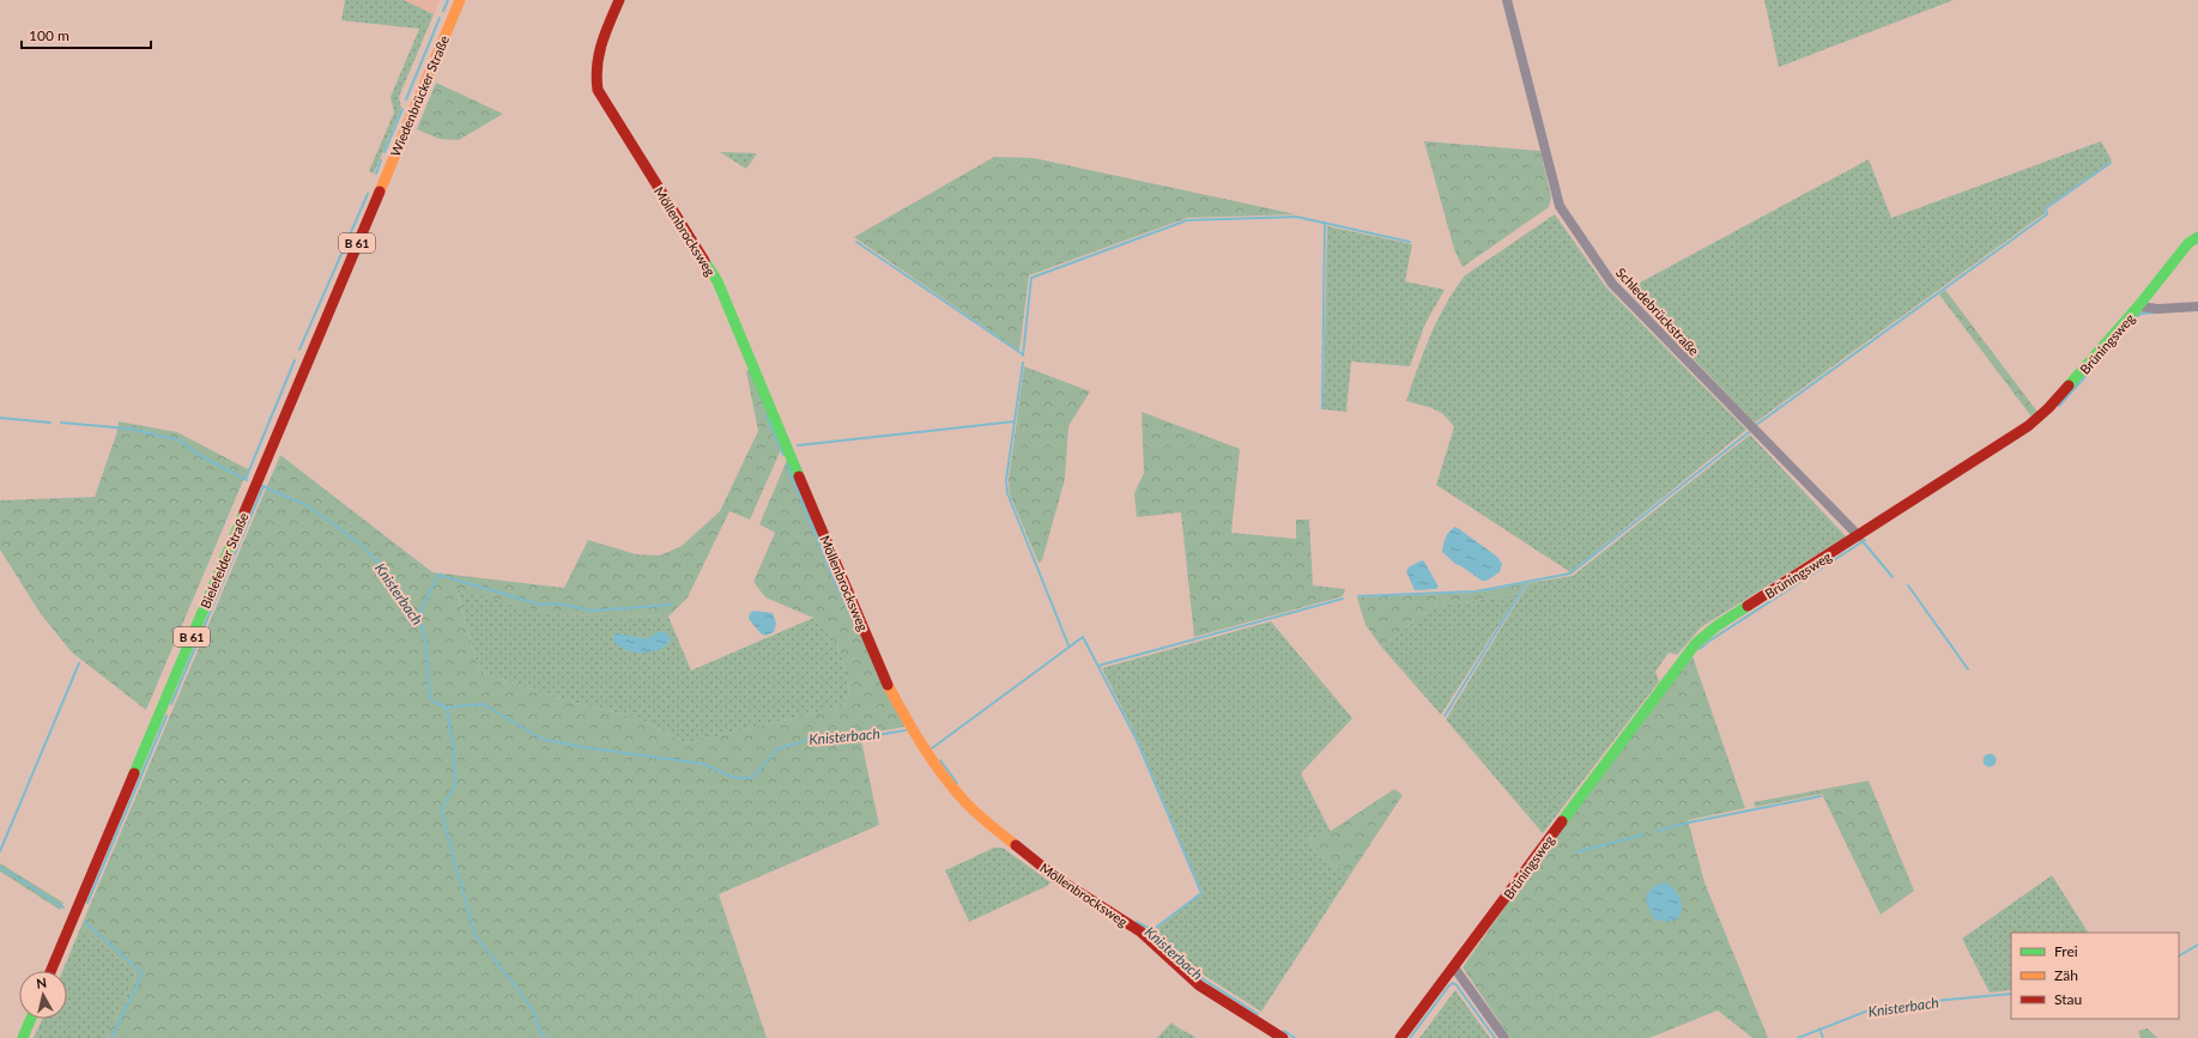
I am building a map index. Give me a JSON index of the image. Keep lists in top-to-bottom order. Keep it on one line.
{"streets":{"street":["Wiedenbrücker Straße","Möllenbrocksweg","B 61","Schledebrückstraße","Brüningsweg","Bielefelder Straße"]},"crossings":[["Wiedenbrücker Straße","Bielefelder Straße"],["Schledebrückstraße","Brüningsweg"]],"water":["Knisterbach"],"legend":["Frei","Zäh","Stau"],"scale_bar":"100 m","north":"top"}
